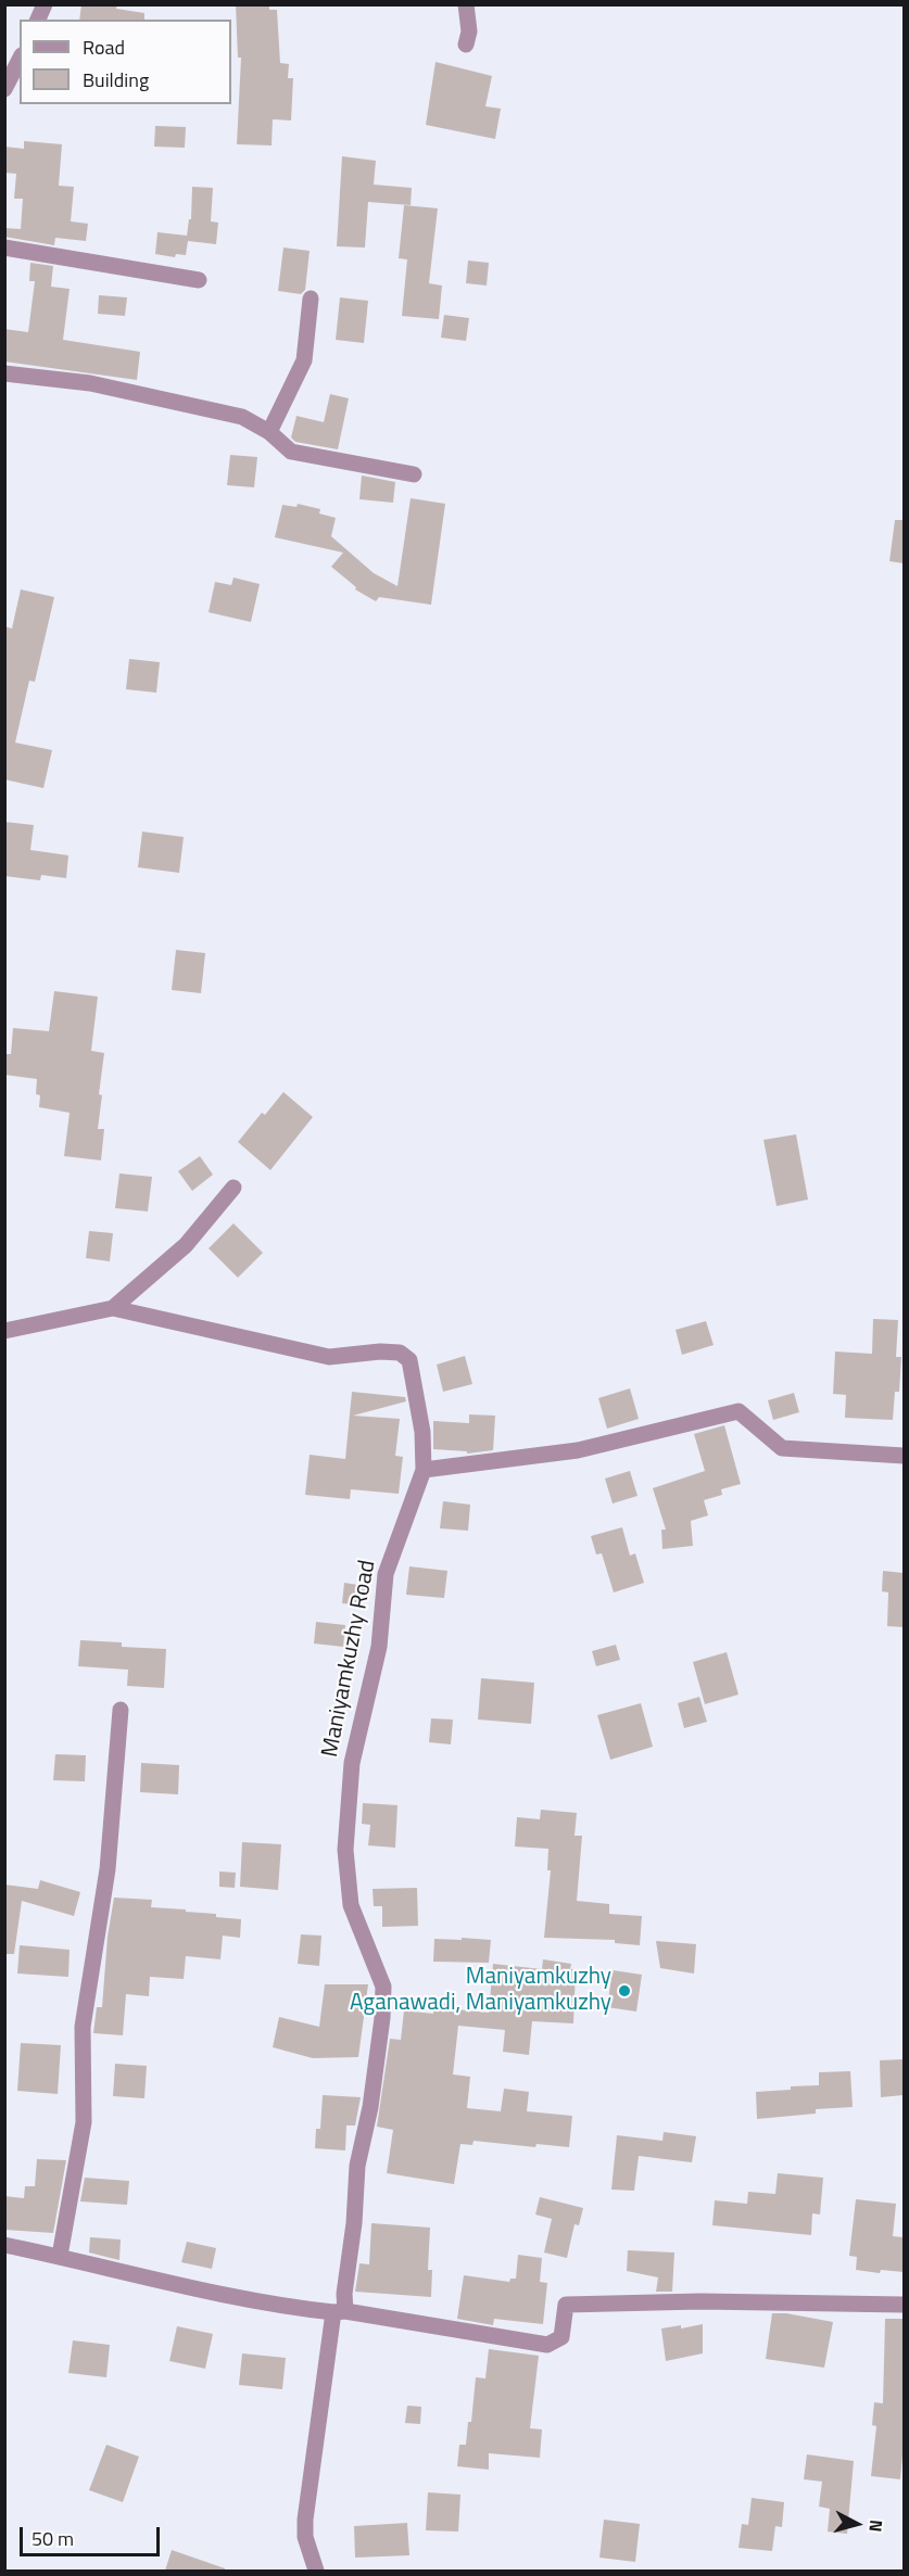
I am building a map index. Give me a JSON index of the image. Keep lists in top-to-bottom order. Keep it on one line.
{"streets":{"street":["Maniyamkuzhy Road"]},"places":["Maniyamkuzhy Aganawadi, Maniyamkuzhy"],"legend":["Road","Building"],"scale_bar":"50 m","north":"right"}
